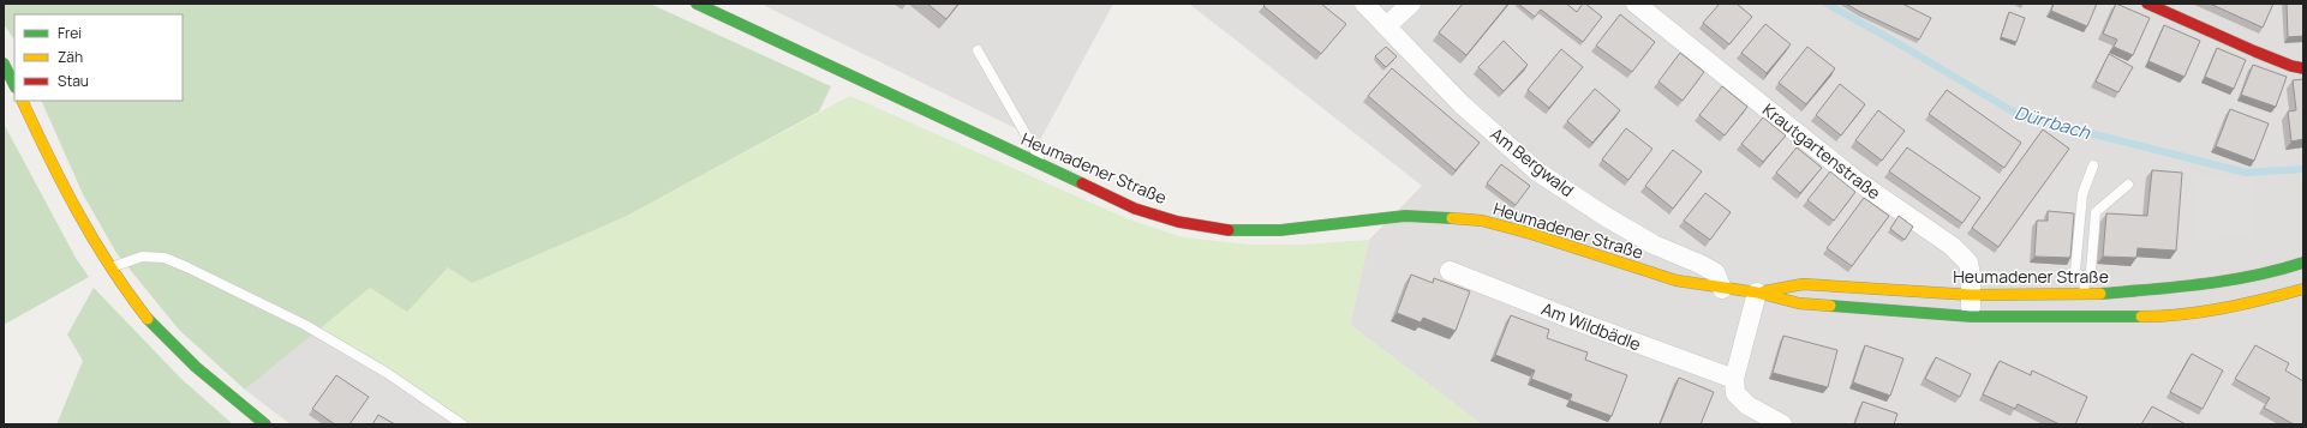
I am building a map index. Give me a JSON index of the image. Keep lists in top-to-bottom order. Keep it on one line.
{"streets":{"main road":["Heumadener Straße"],"street":["Krautgartenstraße","Am Bergwald","Am Wildbädle"]},"crossings":[["Krautgartenstraße","Heumadener Straße"],["Am Bergwald","Heumadener Straße"]],"water":["Dürrbach"],"legend":["Frei","Zäh","Stau"]}
